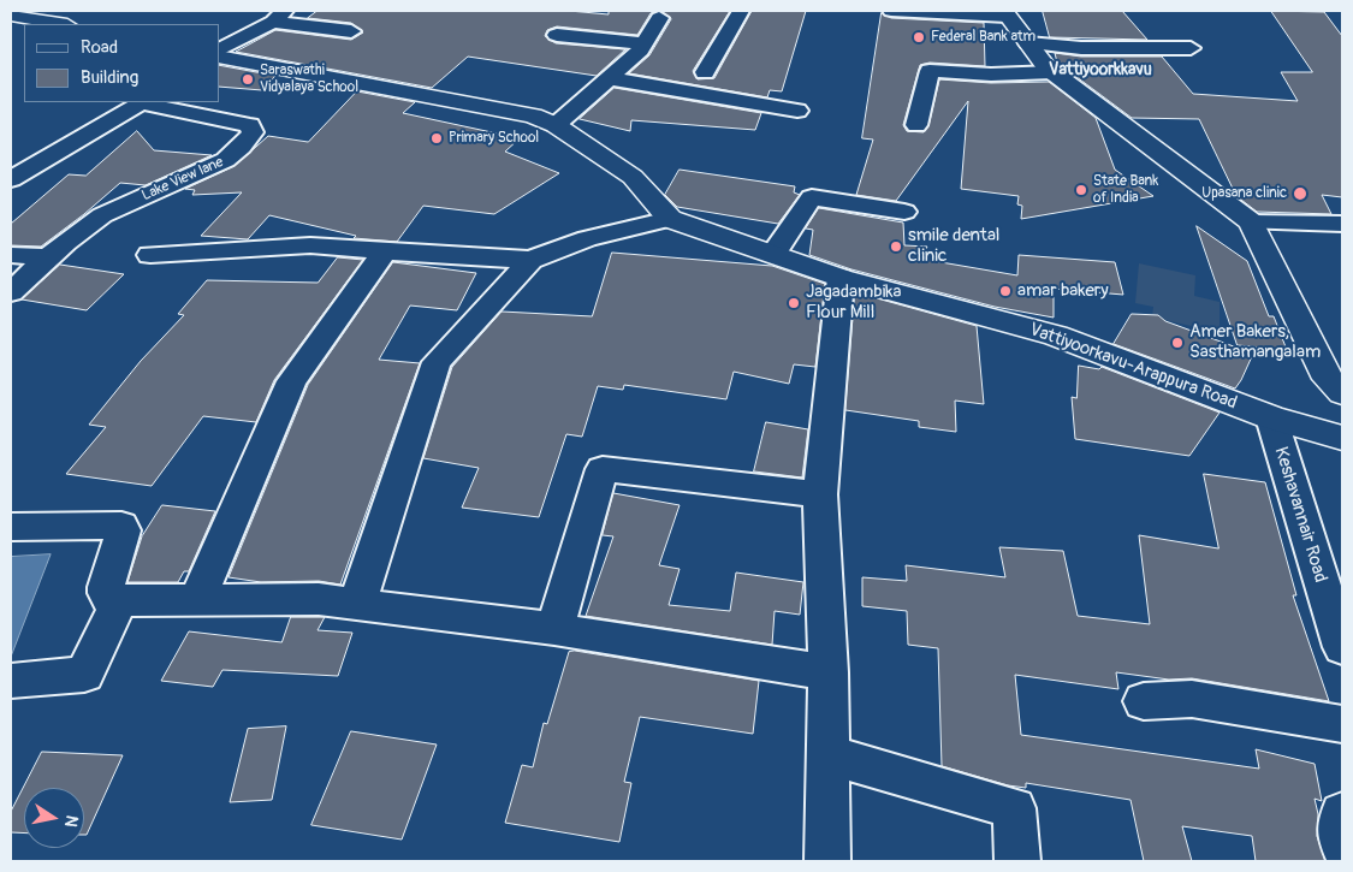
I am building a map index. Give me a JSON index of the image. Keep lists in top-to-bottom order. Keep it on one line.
{"streets":{"street":["Lake View lane","Vattiyoorkavu-Arappura Road","Keshavannair Road"]},"crossings":[["Vattiyoorkavu-Arappura Road","Keshavannair Road"]],"districts":["Vattiyoorkkavu"],"places":["Federal Bank atm","Saraswathi Vidyalaya School","Primary School","State Bank of India","Upasana clinic","smile dental clinic","amar bakery","Jagadambika Flour Mill","Amer Bakers, Sasthamangalam"],"legend":["Road","Building"],"north":"right"}
